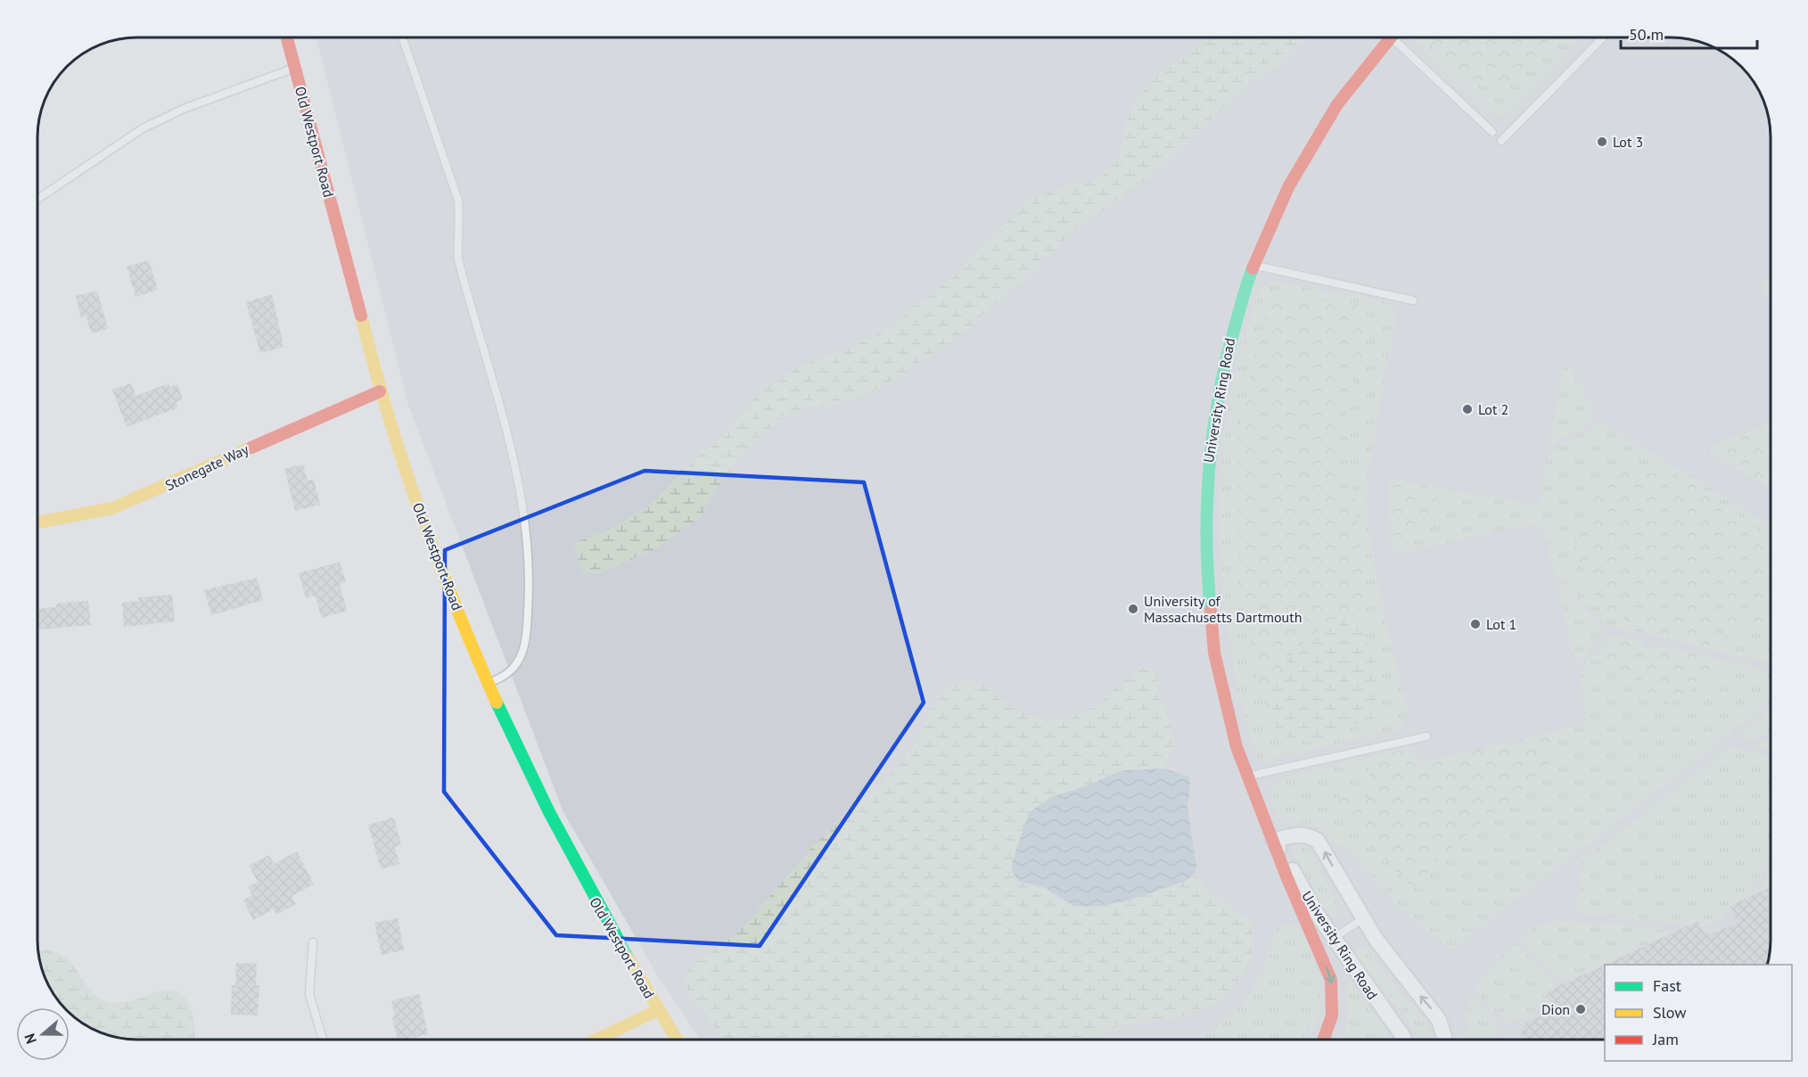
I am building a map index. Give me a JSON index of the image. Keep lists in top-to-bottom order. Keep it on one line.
{"streets":{"street":["Old Westport Road","University Ring Road","Stonegate Way"]},"crossings":[["Old Westport Road","Stonegate Way"]],"places":["Lot 3","Lot 2","University of Massachusetts Dartmouth","Lot 1","Dion"],"legend":["Fast","Slow","Jam"],"scale_bar":"50 m","north":"left"}
